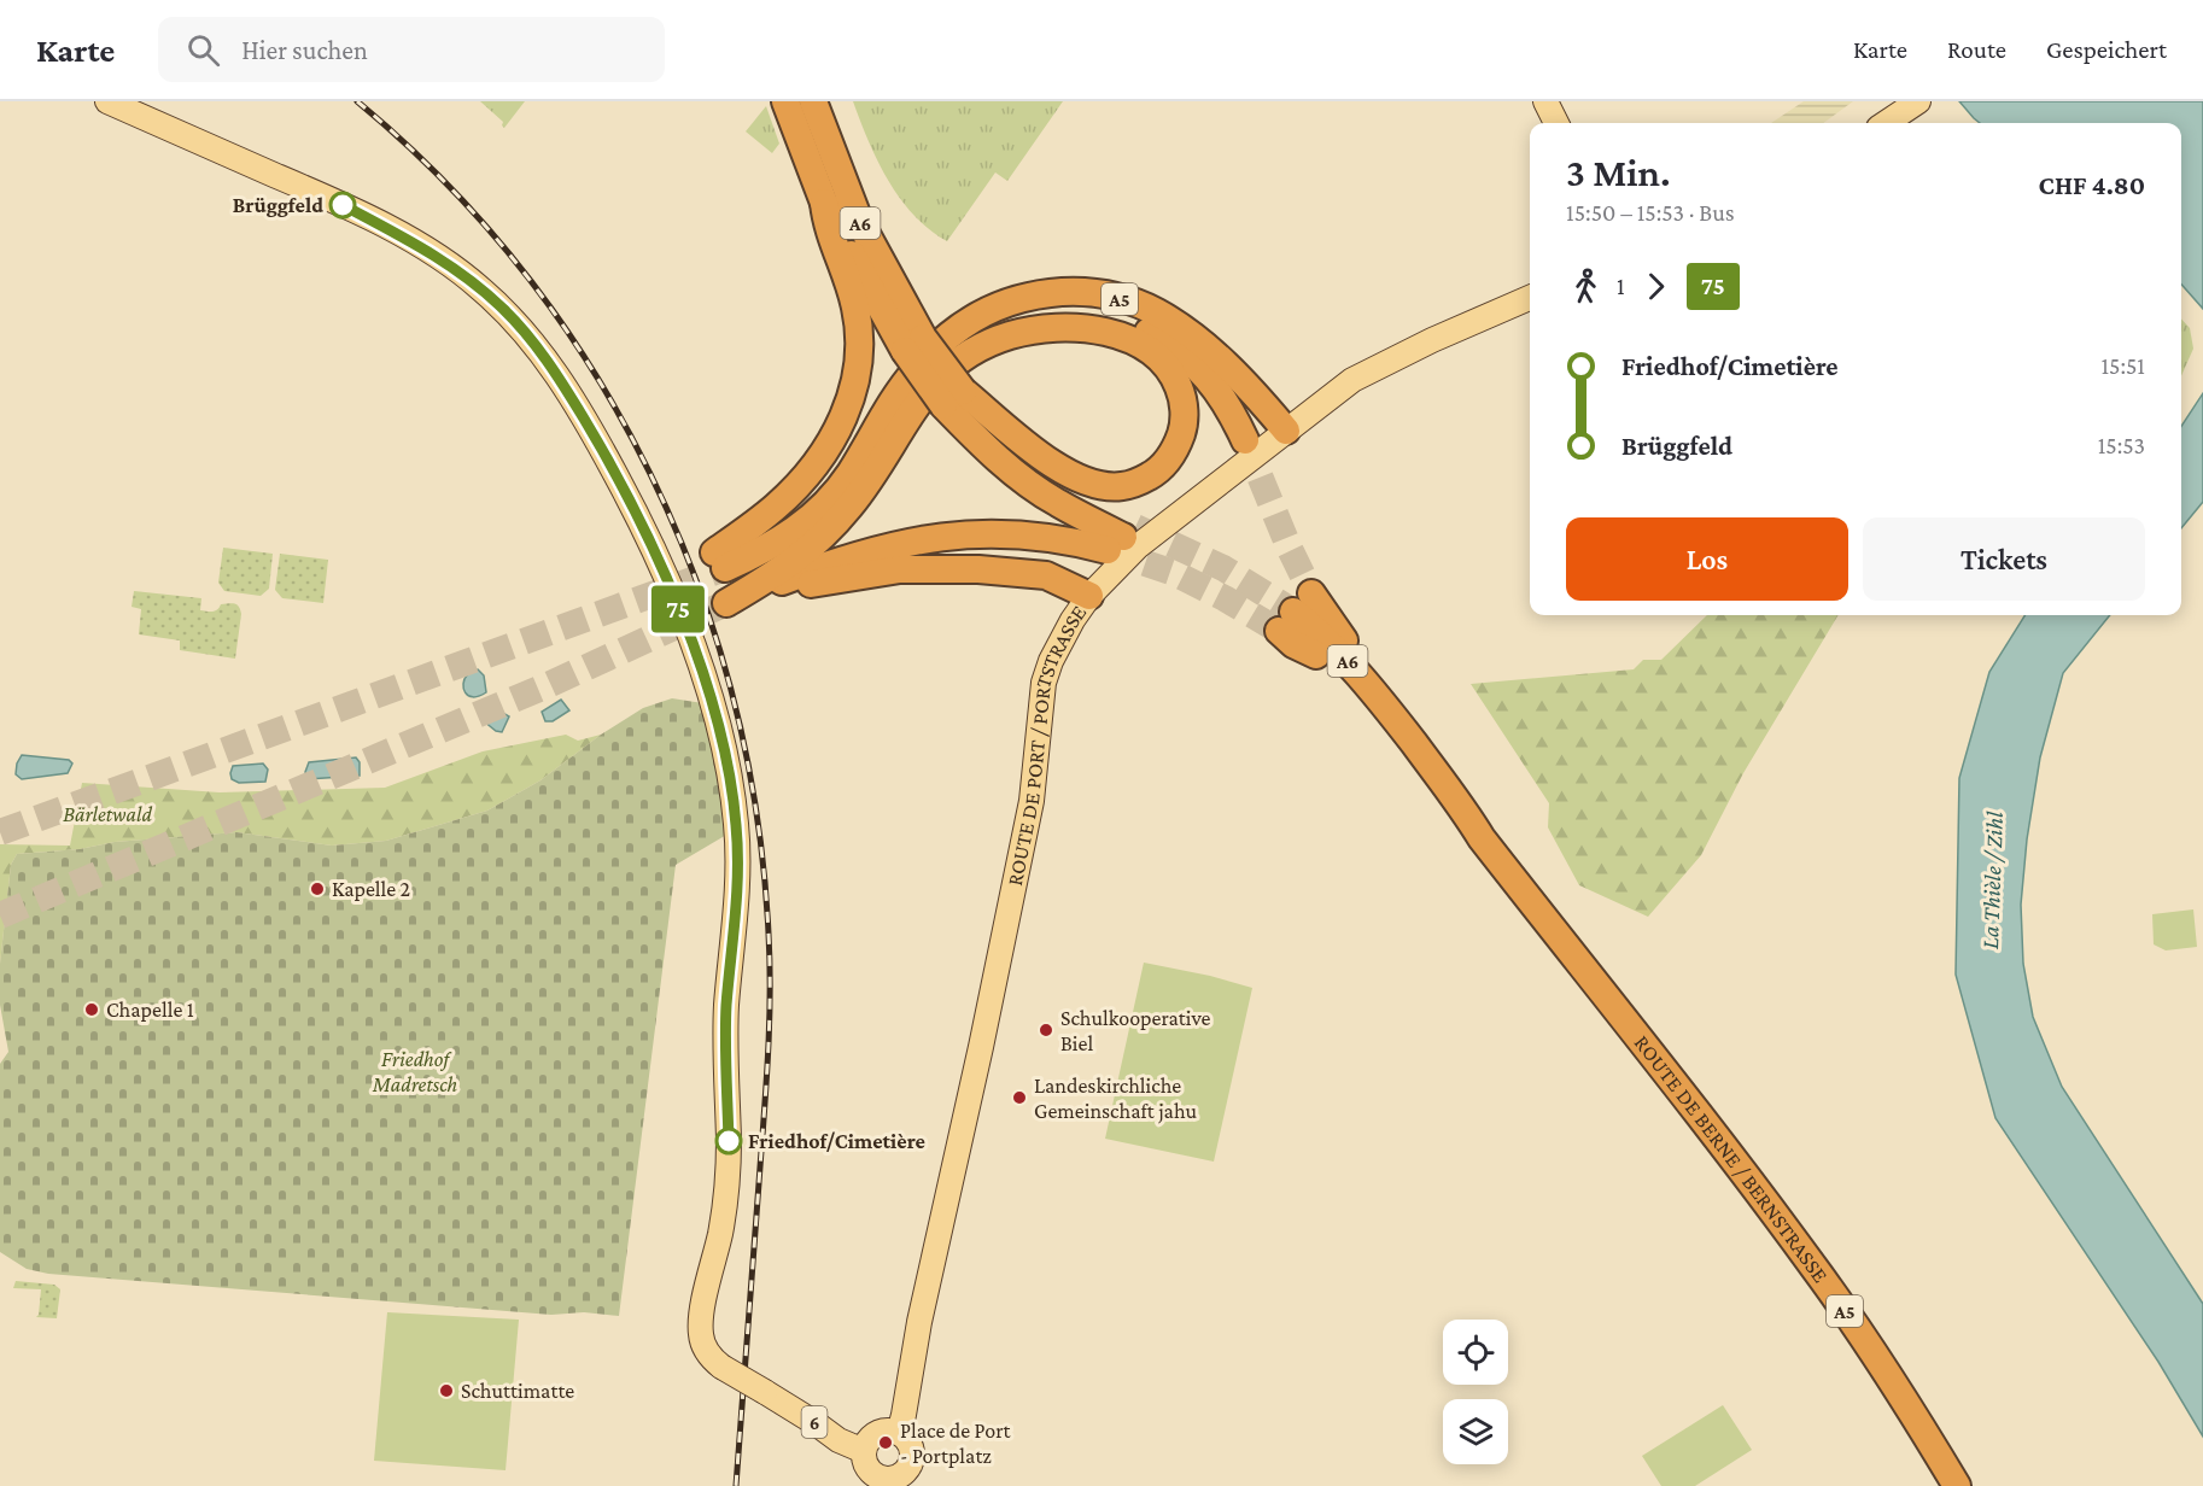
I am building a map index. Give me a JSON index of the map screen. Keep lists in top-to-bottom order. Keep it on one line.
{"streets":{"highway":["A6","A5","ROUTE DE BERNE / BERNSTRASSE"],"main road":["ROUTE DE PORT / PORTSTRASSE","6"]},"crossings":[["A6","A5"],["A5","ROUTE DE PORT / PORTSTRASSE"],["A5","ROUTE DE BERNE / BERNSTRASSE"],["ROUTE DE PORT / PORTSTRASSE","6"]],"water":["La Thièle / Zihl"],"parks":["Bärletwald","Friedhof Madretsch"],"places":["Brüggfeld","Kapelle 2","Chapelle 1","Schulkooperative Biel","Landeskirchliche Gemeinschaft jahu","Friedhof/Cimetière","Schuttimatte","Place de Port - Portplatz"],"lines":["bus line 75"],"page":{"header":"Karte","search":"Hier suchen","nav":["Karte","Route","Gespeichert"],"on_map":"75","heading":["3 Min.","15:50 – 15:53 · Bus","CHF 4.80"],"legs":["1","75"],"list":[{"name":"Friedhof/Cimetière","value":"15:51"},{"name":"Brüggfeld","value":"15:53"}],"buttons":["Los","Tickets"]}}
